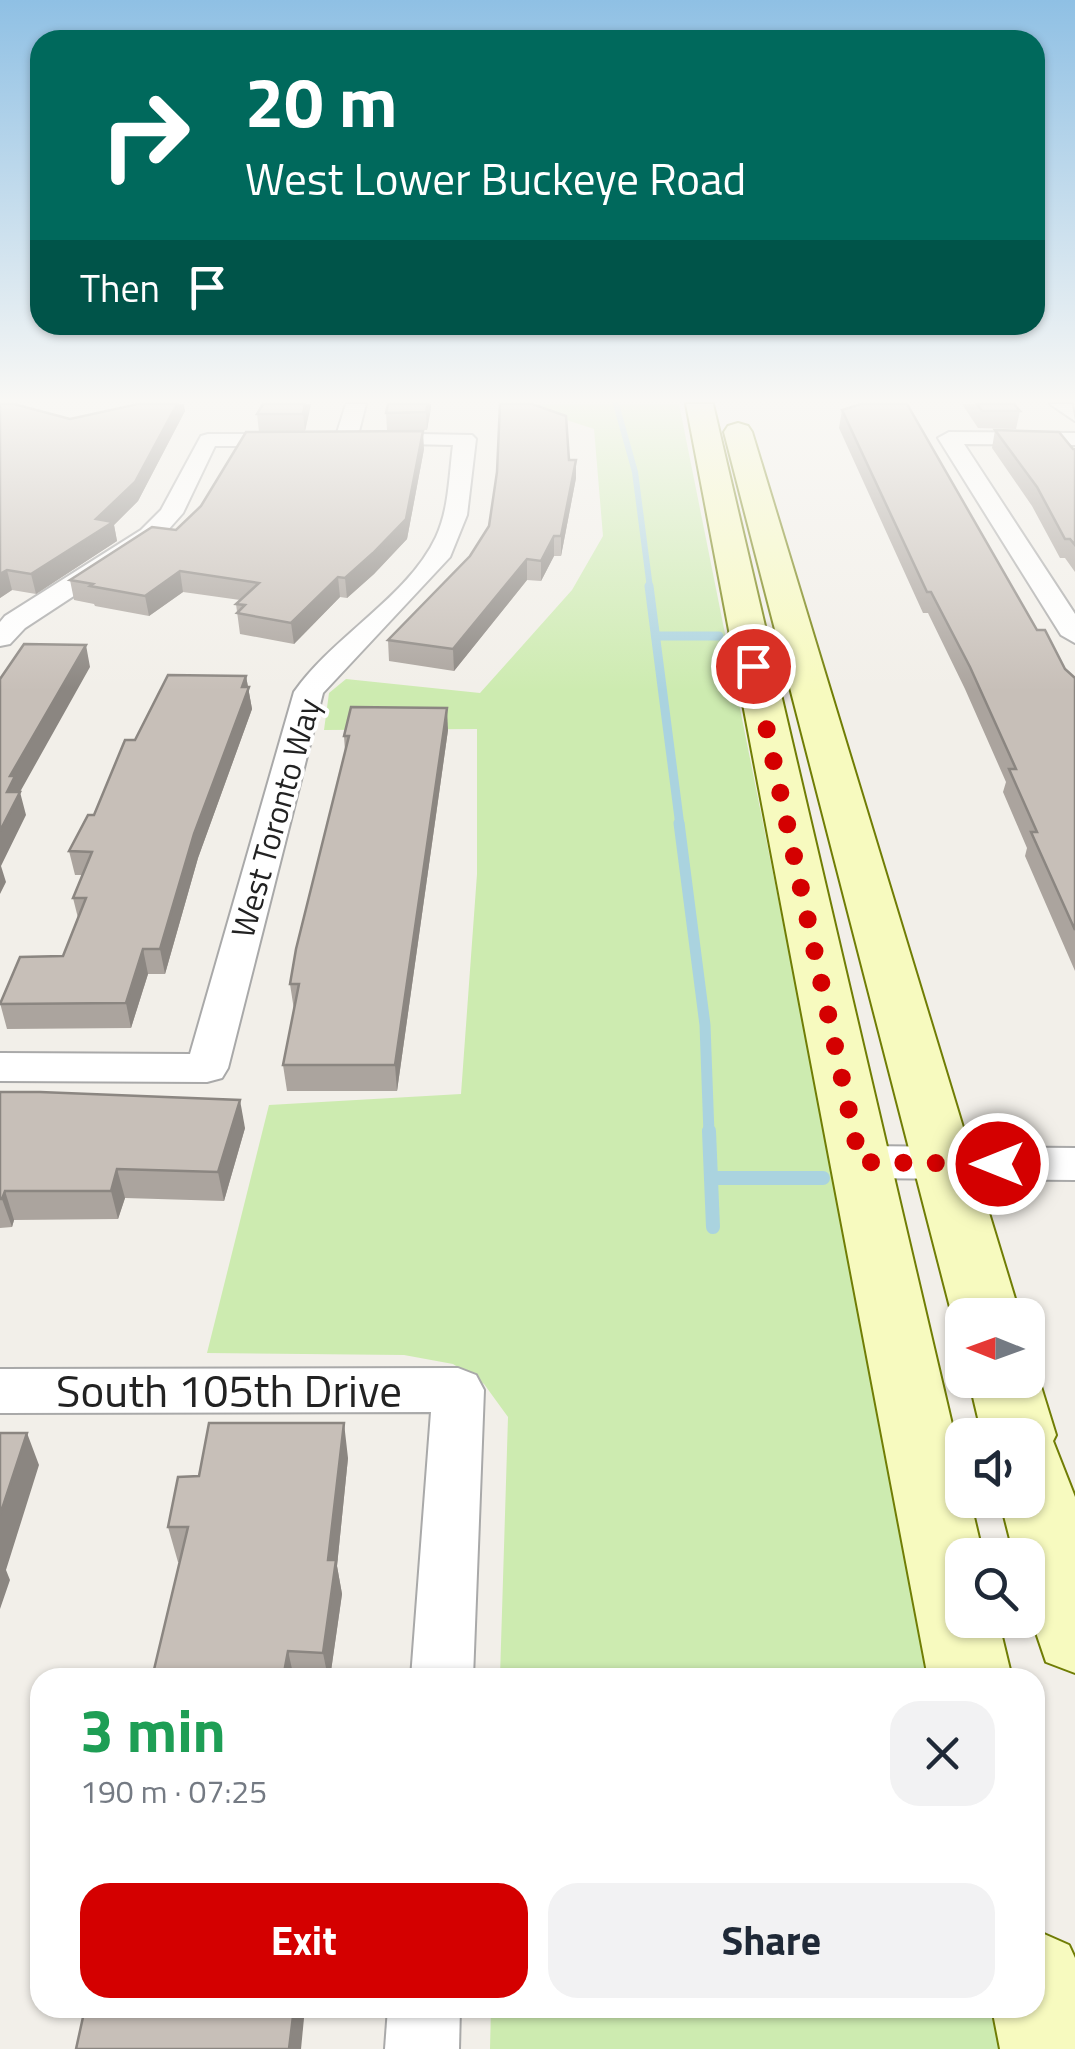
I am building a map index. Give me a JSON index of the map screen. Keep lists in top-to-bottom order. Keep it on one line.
{"streets":{"street":["West Toronto Way","South 105th Drive"]},"north":"left","page":{"turn":["20 m","West Lower Buckeye Road"],"then":"Then","heading":["3 min","190 m · 07:25"],"buttons":["Exit","Share"]}}
